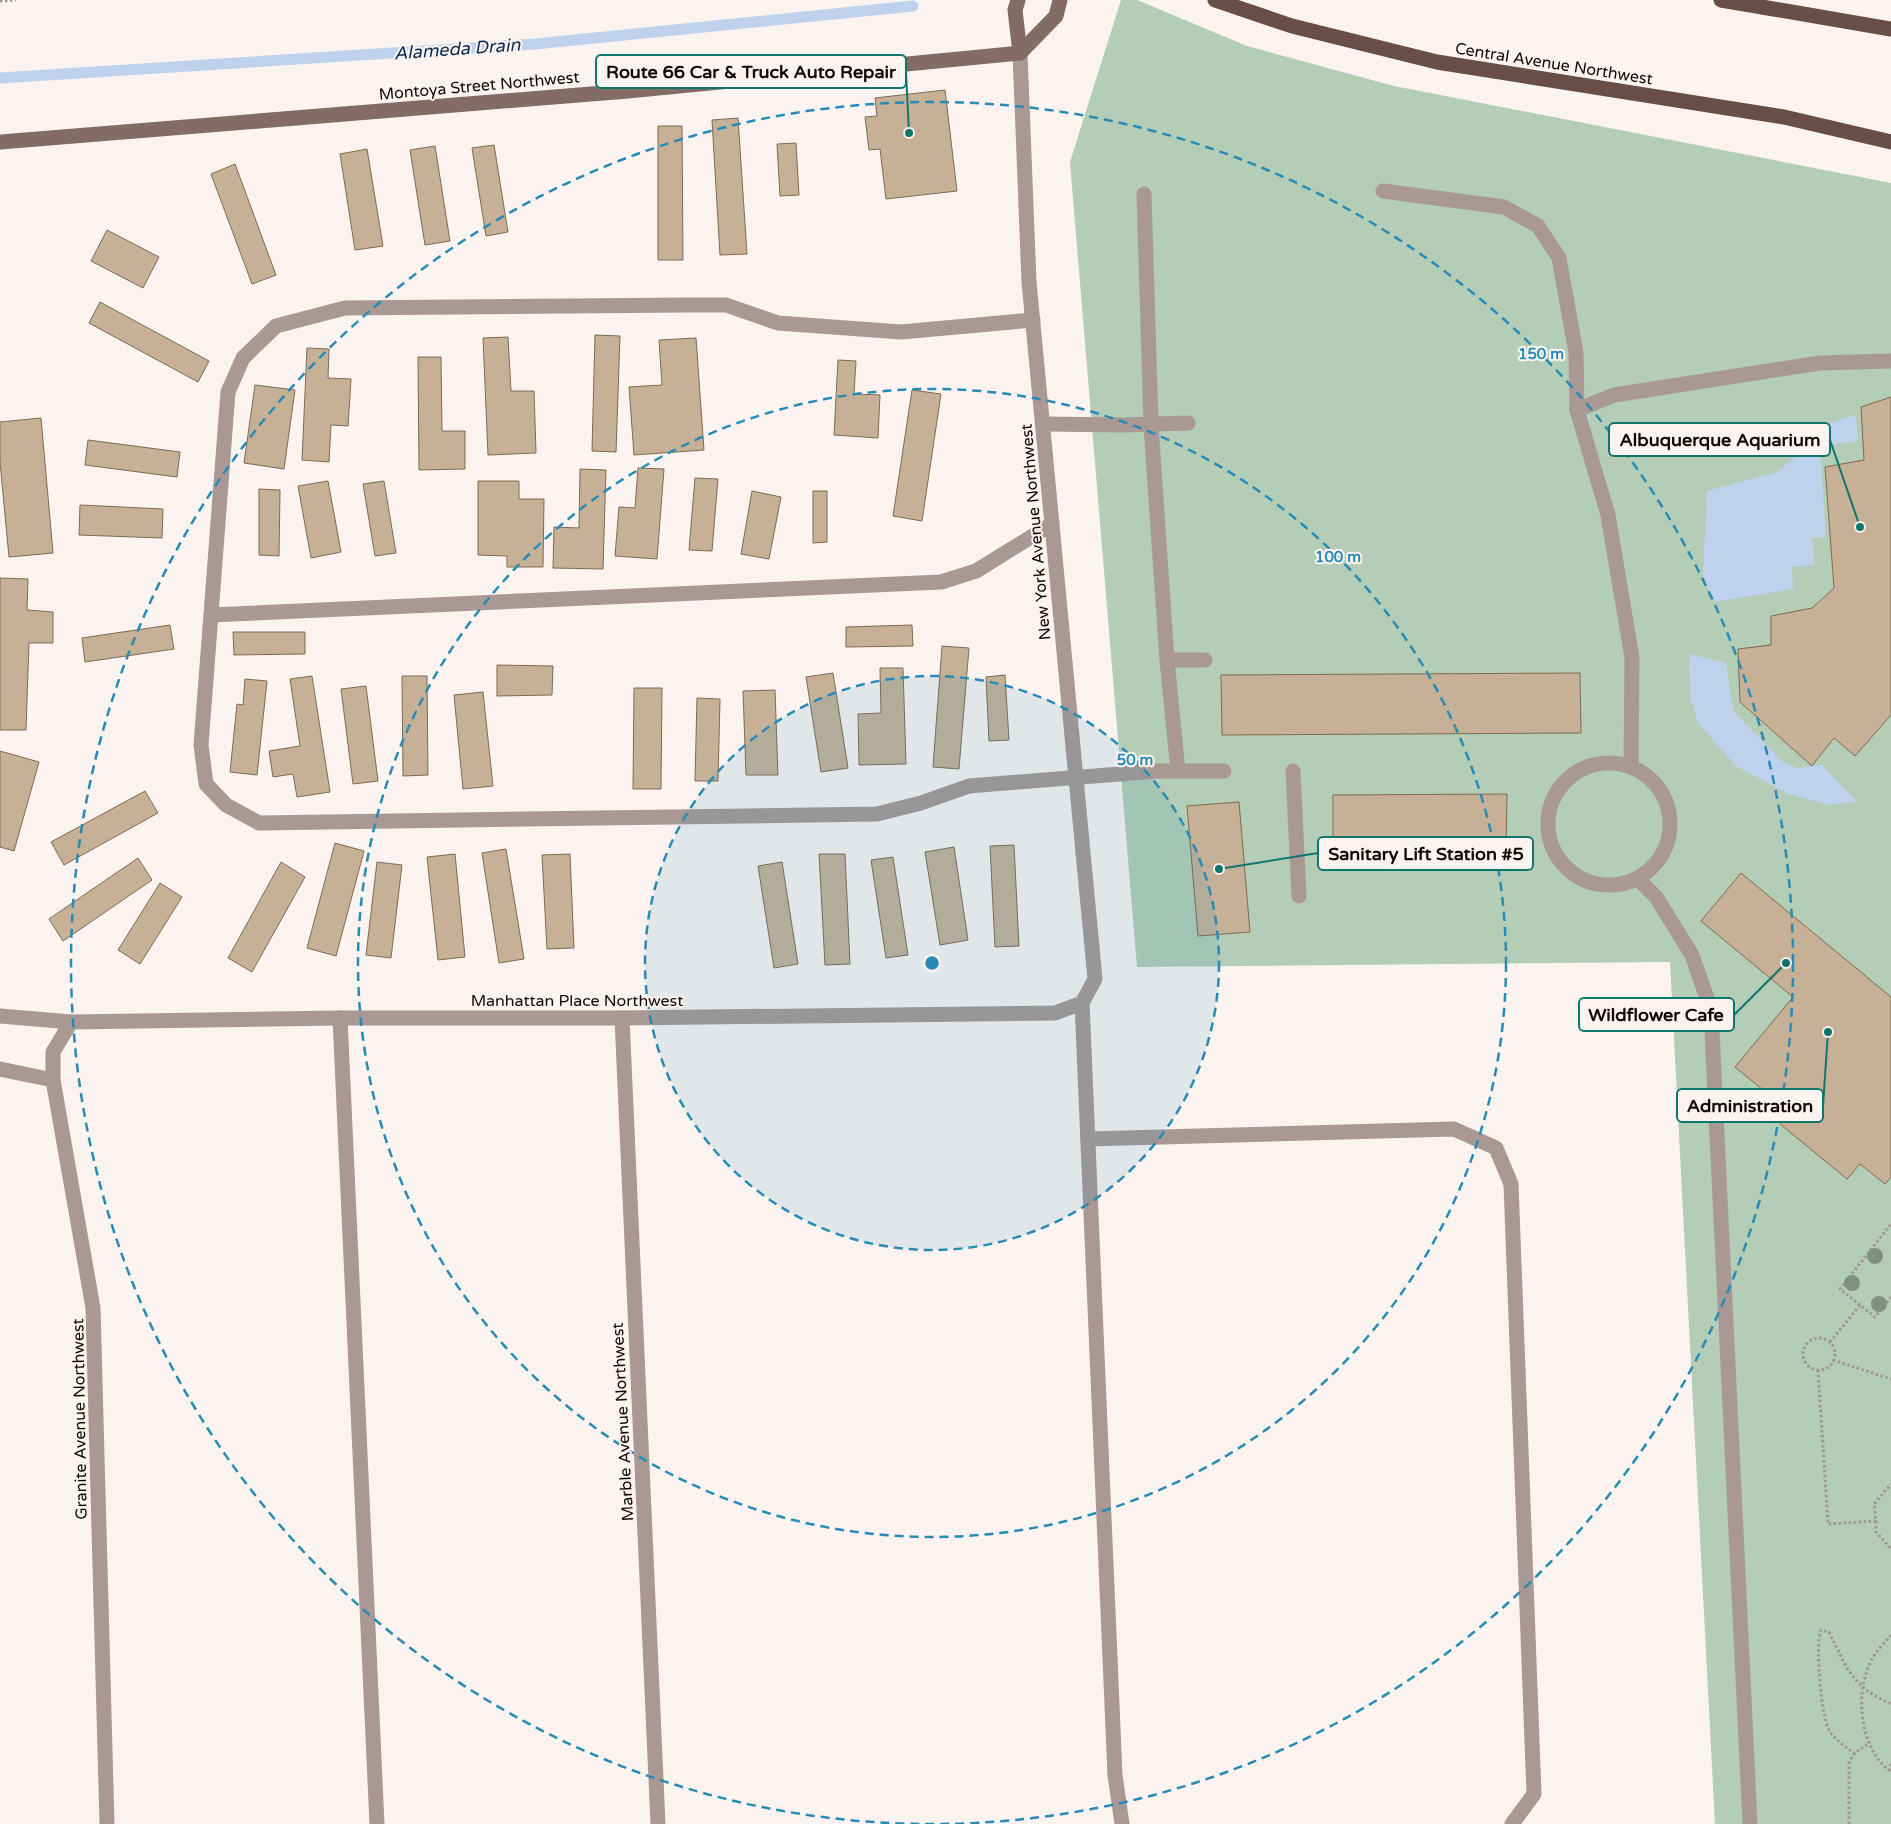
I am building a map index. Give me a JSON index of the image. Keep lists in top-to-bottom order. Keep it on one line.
{"streets":{"main road":["Central Avenue Northwest"],"street":["Montoya Street Northwest","New York Avenue Northwest","Manhattan Place Northwest","Granite Avenue Northwest","Marble Avenue Northwest"]},"crossings":[["Montoya Street Northwest","New York Avenue Northwest"],["New York Avenue Northwest","Manhattan Place Northwest"],["Manhattan Place Northwest","Granite Avenue Northwest"],["Manhattan Place Northwest","Marble Avenue Northwest"]],"water":["Alameda Drain"],"places":["Route 66 Car & Truck Auto Repair","Albuquerque Aquarium","Sanitary Lift Station #5","Wildflower Cafe","Administration"],"rings":["150 m","100 m","50 m"]}
